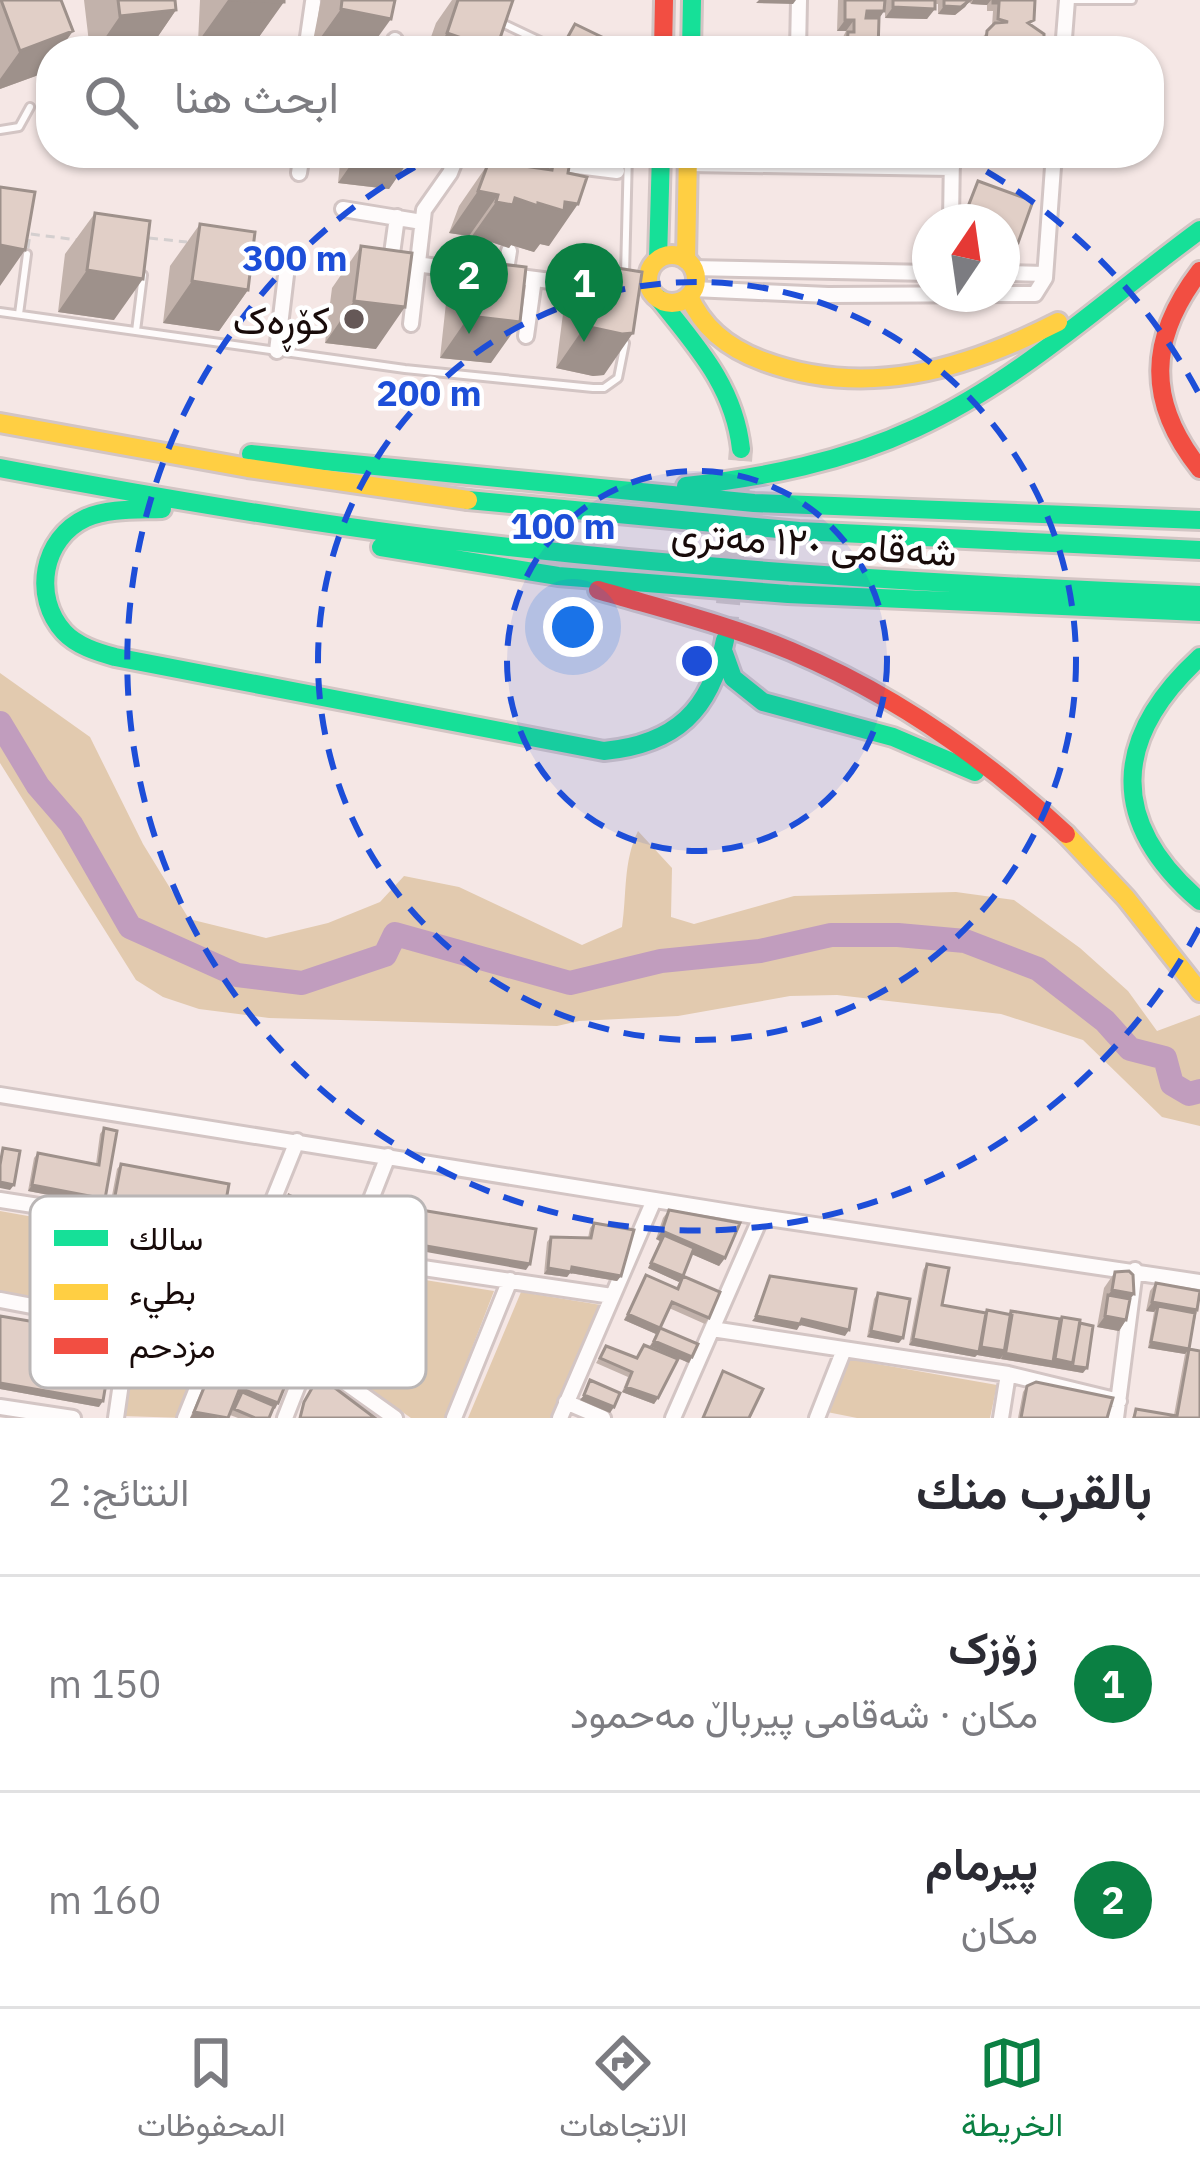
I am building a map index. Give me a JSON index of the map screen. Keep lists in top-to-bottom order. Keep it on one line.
{"streets":{"main road":["شەقامی ١٢٠ مەتری"]},"places":["کۆڕەک"],"legend":["سالك","بطيء","مزدحم"],"north":"top","page":{"search":"ابحث هنا","pins":["2","1"],"heading":["بالقرب منك","النتائج: 2"],"list":[{"mark":"1","name":"زۆزک","note":"مكان · شەقامی پیرباڵ مەحمود","value":"150 m"},{"mark":"2","name":"پیرمام","note":"مكان","value":"160 m"}],"nav":["الخريطة","الاتجاهات","المحفوظات"]},"rings":["300 m","200 m","100 m"]}
